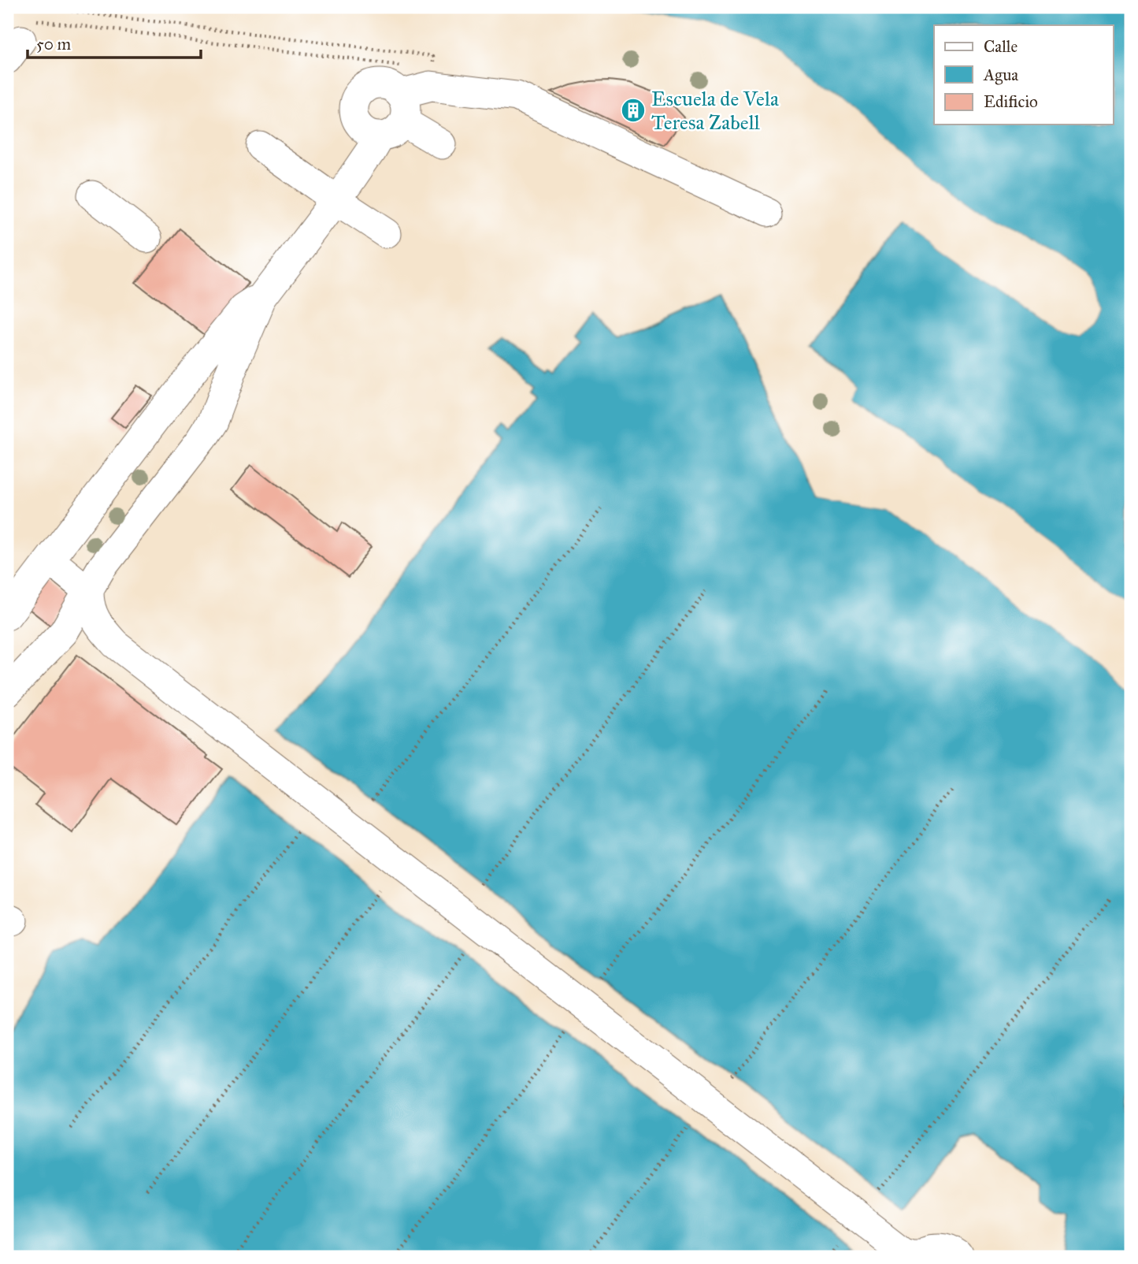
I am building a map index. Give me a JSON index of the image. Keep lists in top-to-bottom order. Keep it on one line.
{"places":{"building":["Escuela de Vela Teresa Zabell"]},"legend":["Calle","Agua","Edificio"],"scale_bar":"50 m"}
